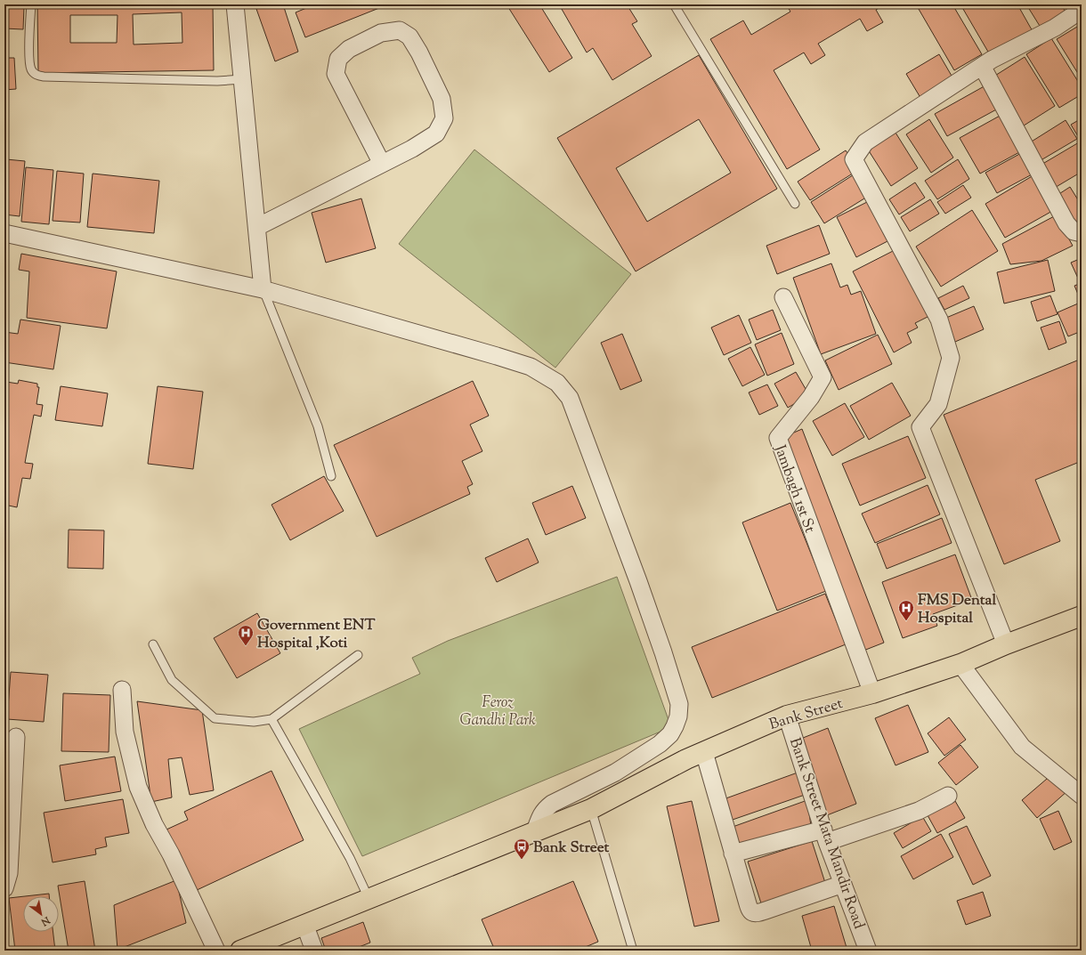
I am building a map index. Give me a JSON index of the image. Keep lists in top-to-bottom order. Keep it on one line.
{"streets":{"main road":["Bank Street"],"street":["Jambagh 1st St","Bank Street Mata Mandir Road"]},"crossings":[["Jambagh 1st St","Bank Street"],["Bank Street","Bank Street Mata Mandir Road"]],"parks":["Feroz Gandhi Park"],"places":{"hospital":["FMS Dental Hospital","Government ENT Hospital ,Koti"],"bus stop":["Bank Street"]},"north":"bottom right"}
